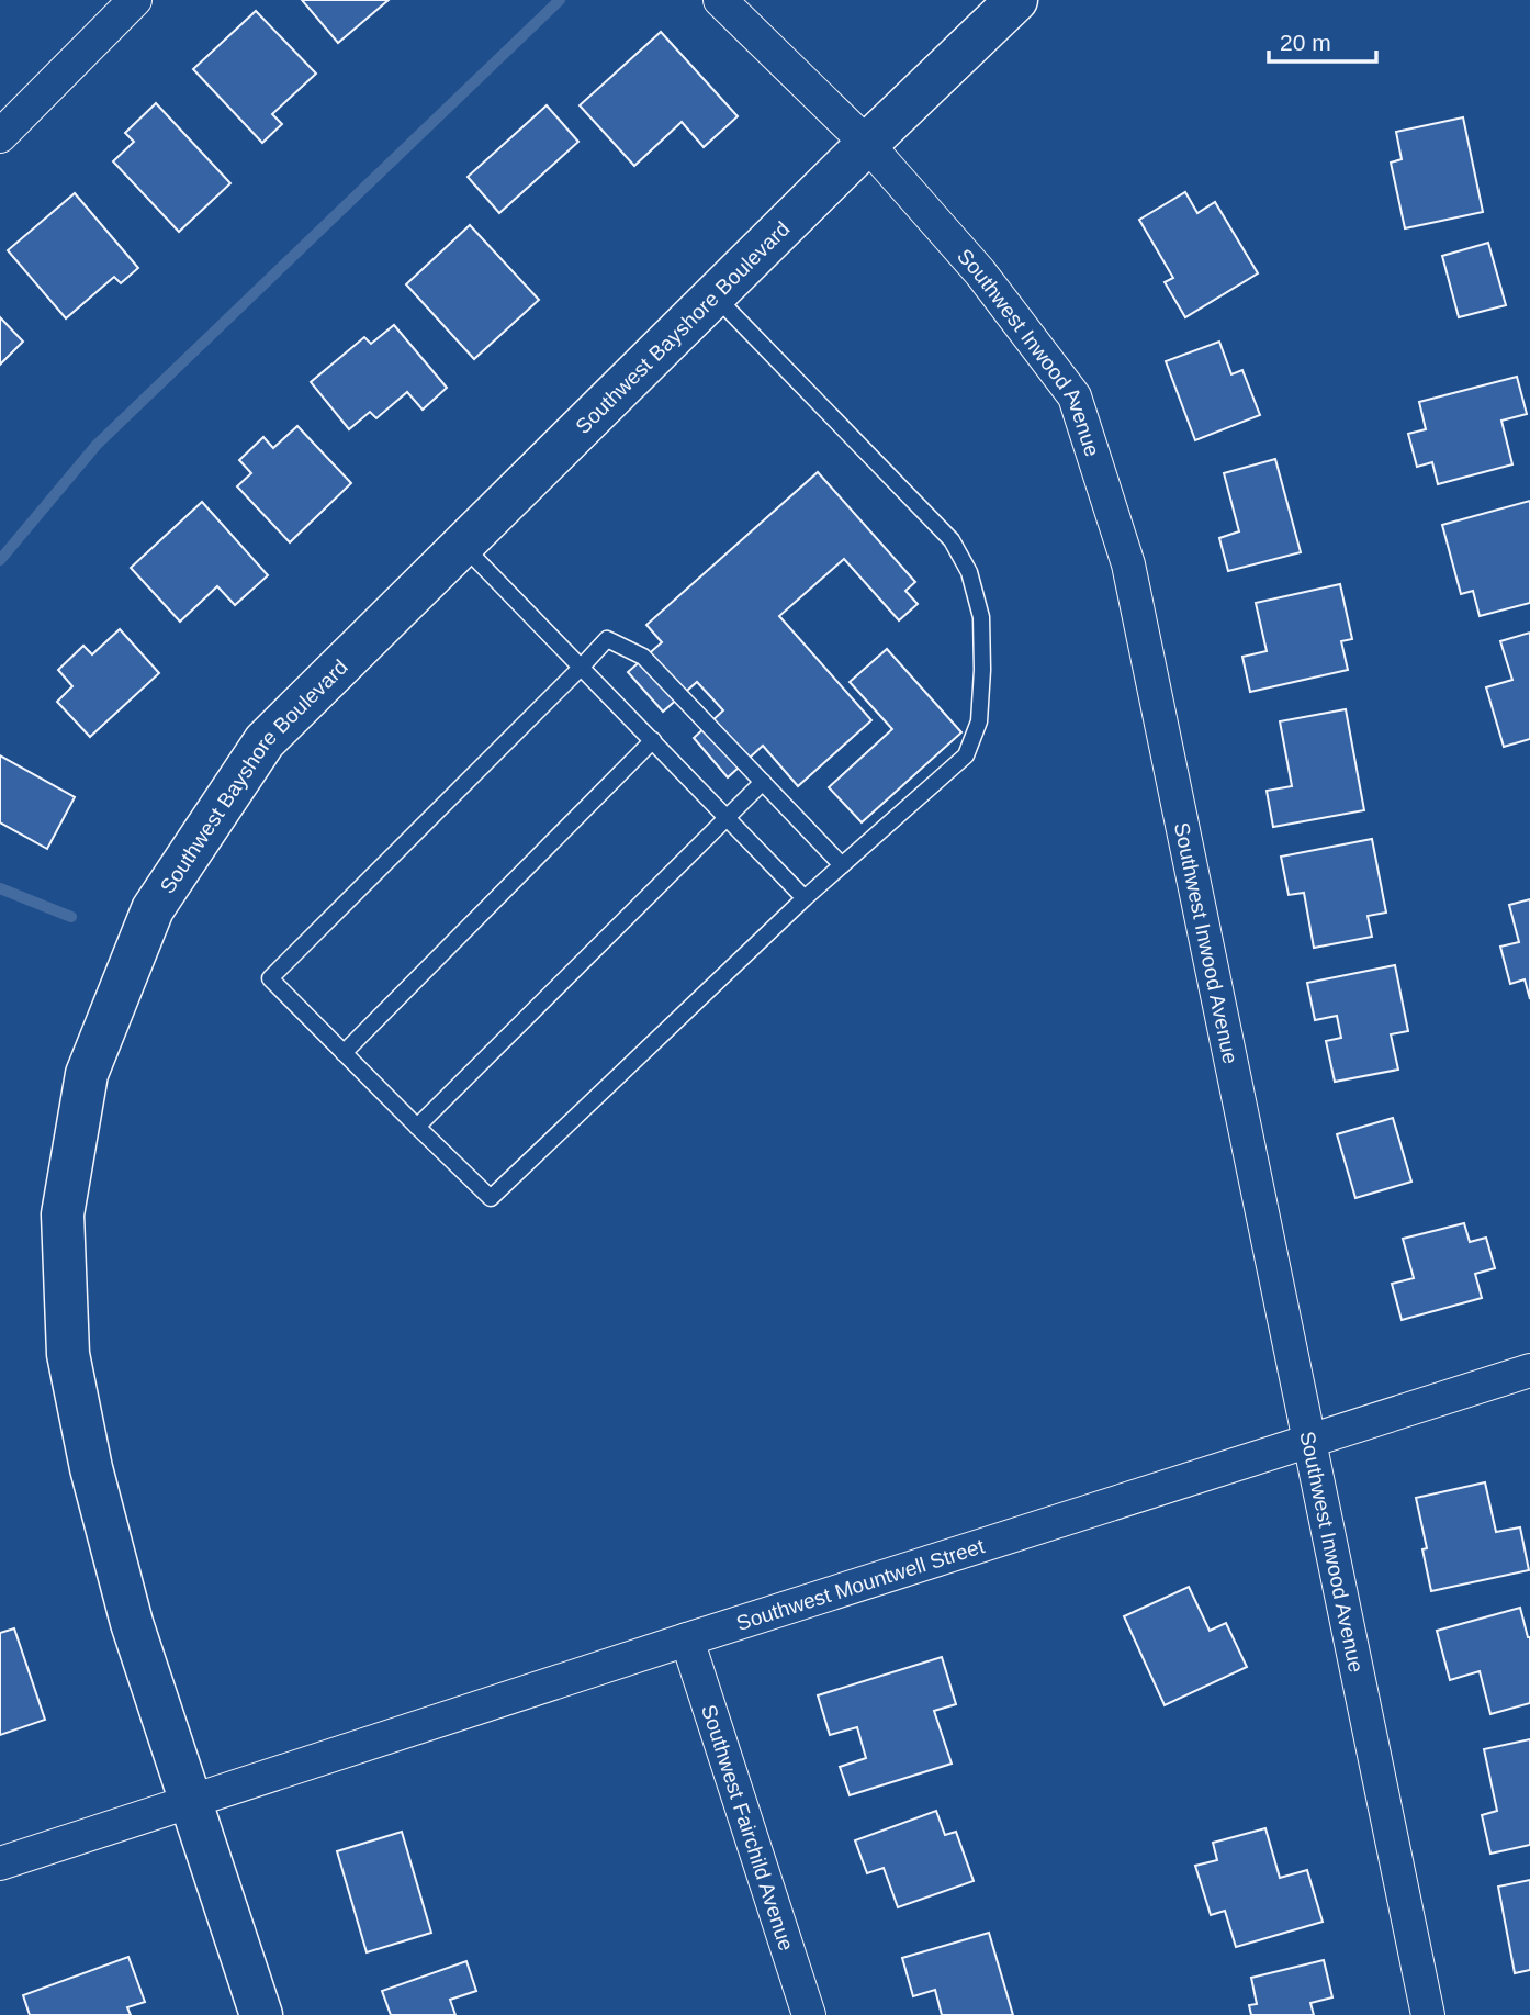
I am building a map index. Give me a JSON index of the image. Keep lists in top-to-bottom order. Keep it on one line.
{"streets":{"street":["Southwest Bayshore Boulevard","Southwest Inwood Avenue","Southwest Mountwell Street","Southwest Fairchild Avenue"]},"crossings":[["Southwest Bayshore Boulevard","Southwest Inwood Avenue"],["Southwest Bayshore Boulevard","Southwest Mountwell Street"],["Southwest Inwood Avenue","Southwest Mountwell Street"],["Southwest Mountwell Street","Southwest Fairchild Avenue"]],"scale_bar":"20 m"}
